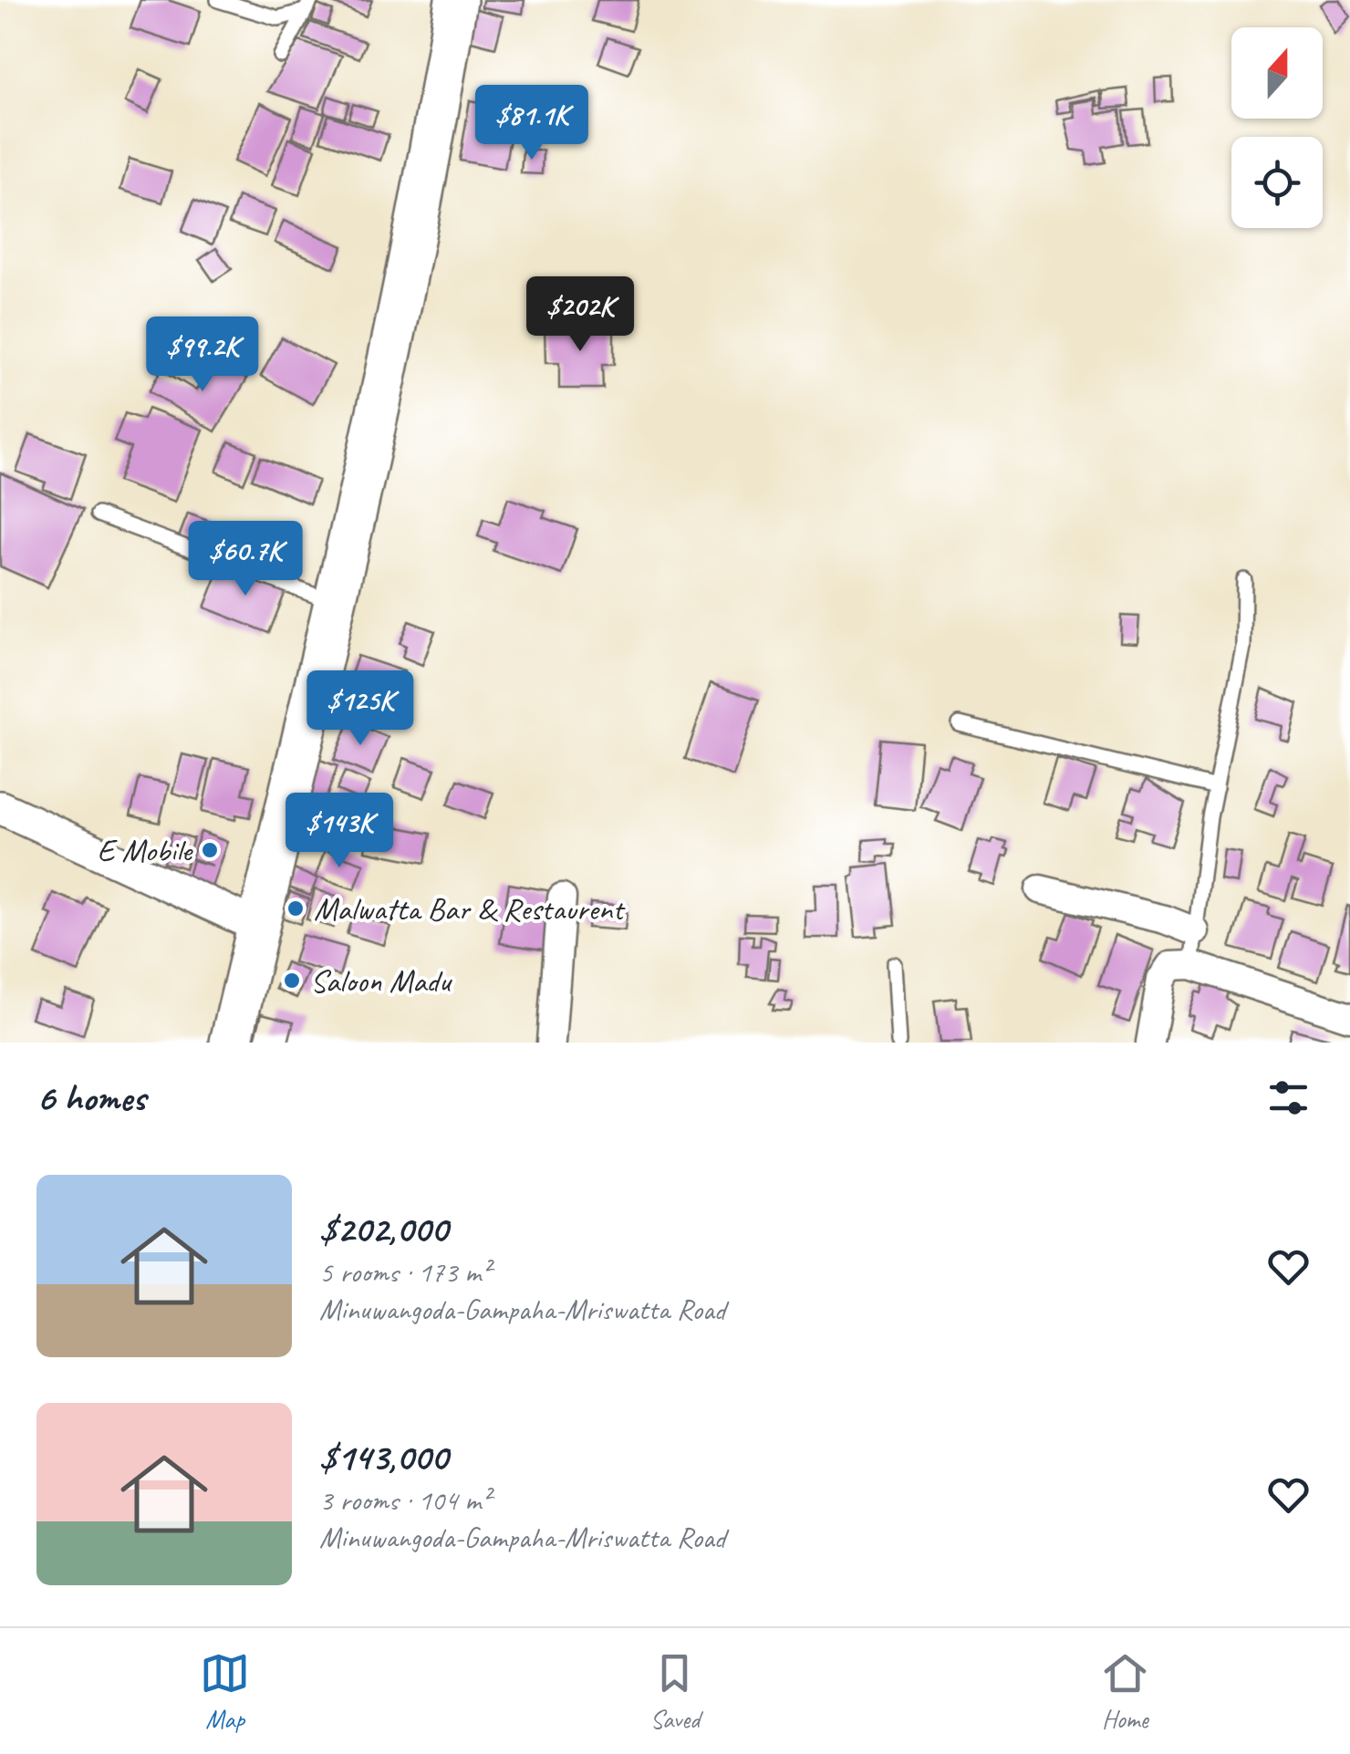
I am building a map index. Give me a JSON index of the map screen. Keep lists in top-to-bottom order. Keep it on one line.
{"places":["E Mobile","Malwatta Bar & Restaurent","Saloon Madu"],"north":"top","page":{"price":["$81.1K","$202K","$99.2K","$60.7K","$125K","$143K"],"heading":"6 homes","list":[{"name":"$202,000","note":"5 rooms · 173 m² · Minuwangoda-Gampaha-Mriswatta Road"},{"name":"$143,000","note":"3 rooms · 104 m² · Minuwangoda-Gampaha-Mriswatta Road"}],"tabs":["Map","Saved","Home"]}}
